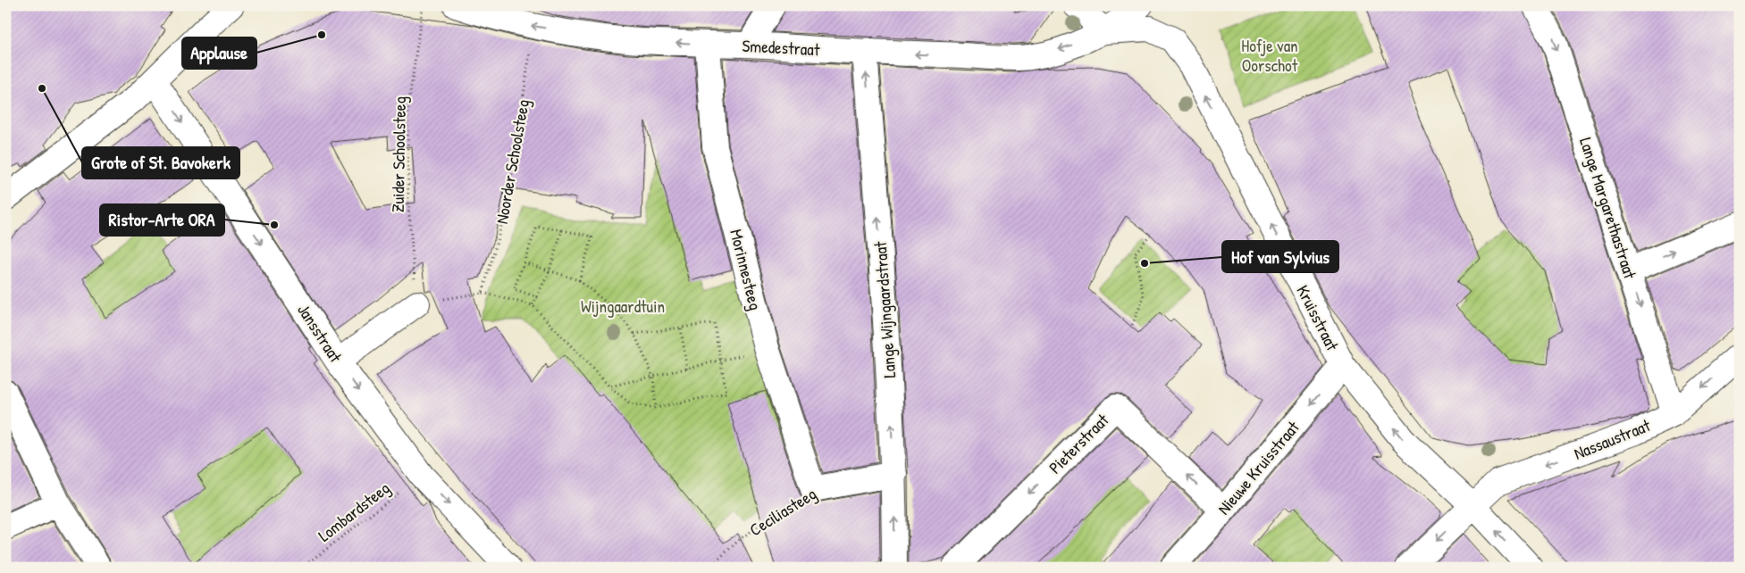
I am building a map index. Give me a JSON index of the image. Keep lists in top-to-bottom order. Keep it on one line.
{"streets":{"street":["Smedestraat","Lange Margarethastraat","Morinnesteeg","Lange Wijngaardstraat","Kruisstraat","Jansstraat","Nassaustraat","Pieterstraat","Nieuwe Kruisstraat","Ceciliasteeg"],"path":["Zuider Schoolsteeg","Noorder Schoolsteeg","Lombardsteeg"]},"crossings":[["Smedestraat","Noorder Schoolsteeg"],["Smedestraat","Morinnesteeg"],["Smedestraat","Lange Wijngaardstraat"],["Smedestraat","Kruisstraat"],["Lange Margarethastraat","Nassaustraat"],["Morinnesteeg","Ceciliasteeg"],["Lange Wijngaardstraat","Ceciliasteeg"],["Kruisstraat","Nassaustraat"],["Kruisstraat","Nieuwe Kruisstraat"],["Jansstraat","Lombardsteeg"],["Pieterstraat","Nieuwe Kruisstraat"]],"one_way":["Smedestraat","Lange Margarethastraat","Lange Wijngaardstraat","Kruisstraat","Jansstraat","Nassaustraat","Nieuwe Kruisstraat"],"parks":["Hofje van Oorschot","Wijngaardtuin"],"places":["Applause","Grote of St. Bavokerk","Ristor-Arte ORA","Hof van Sylvius"]}
